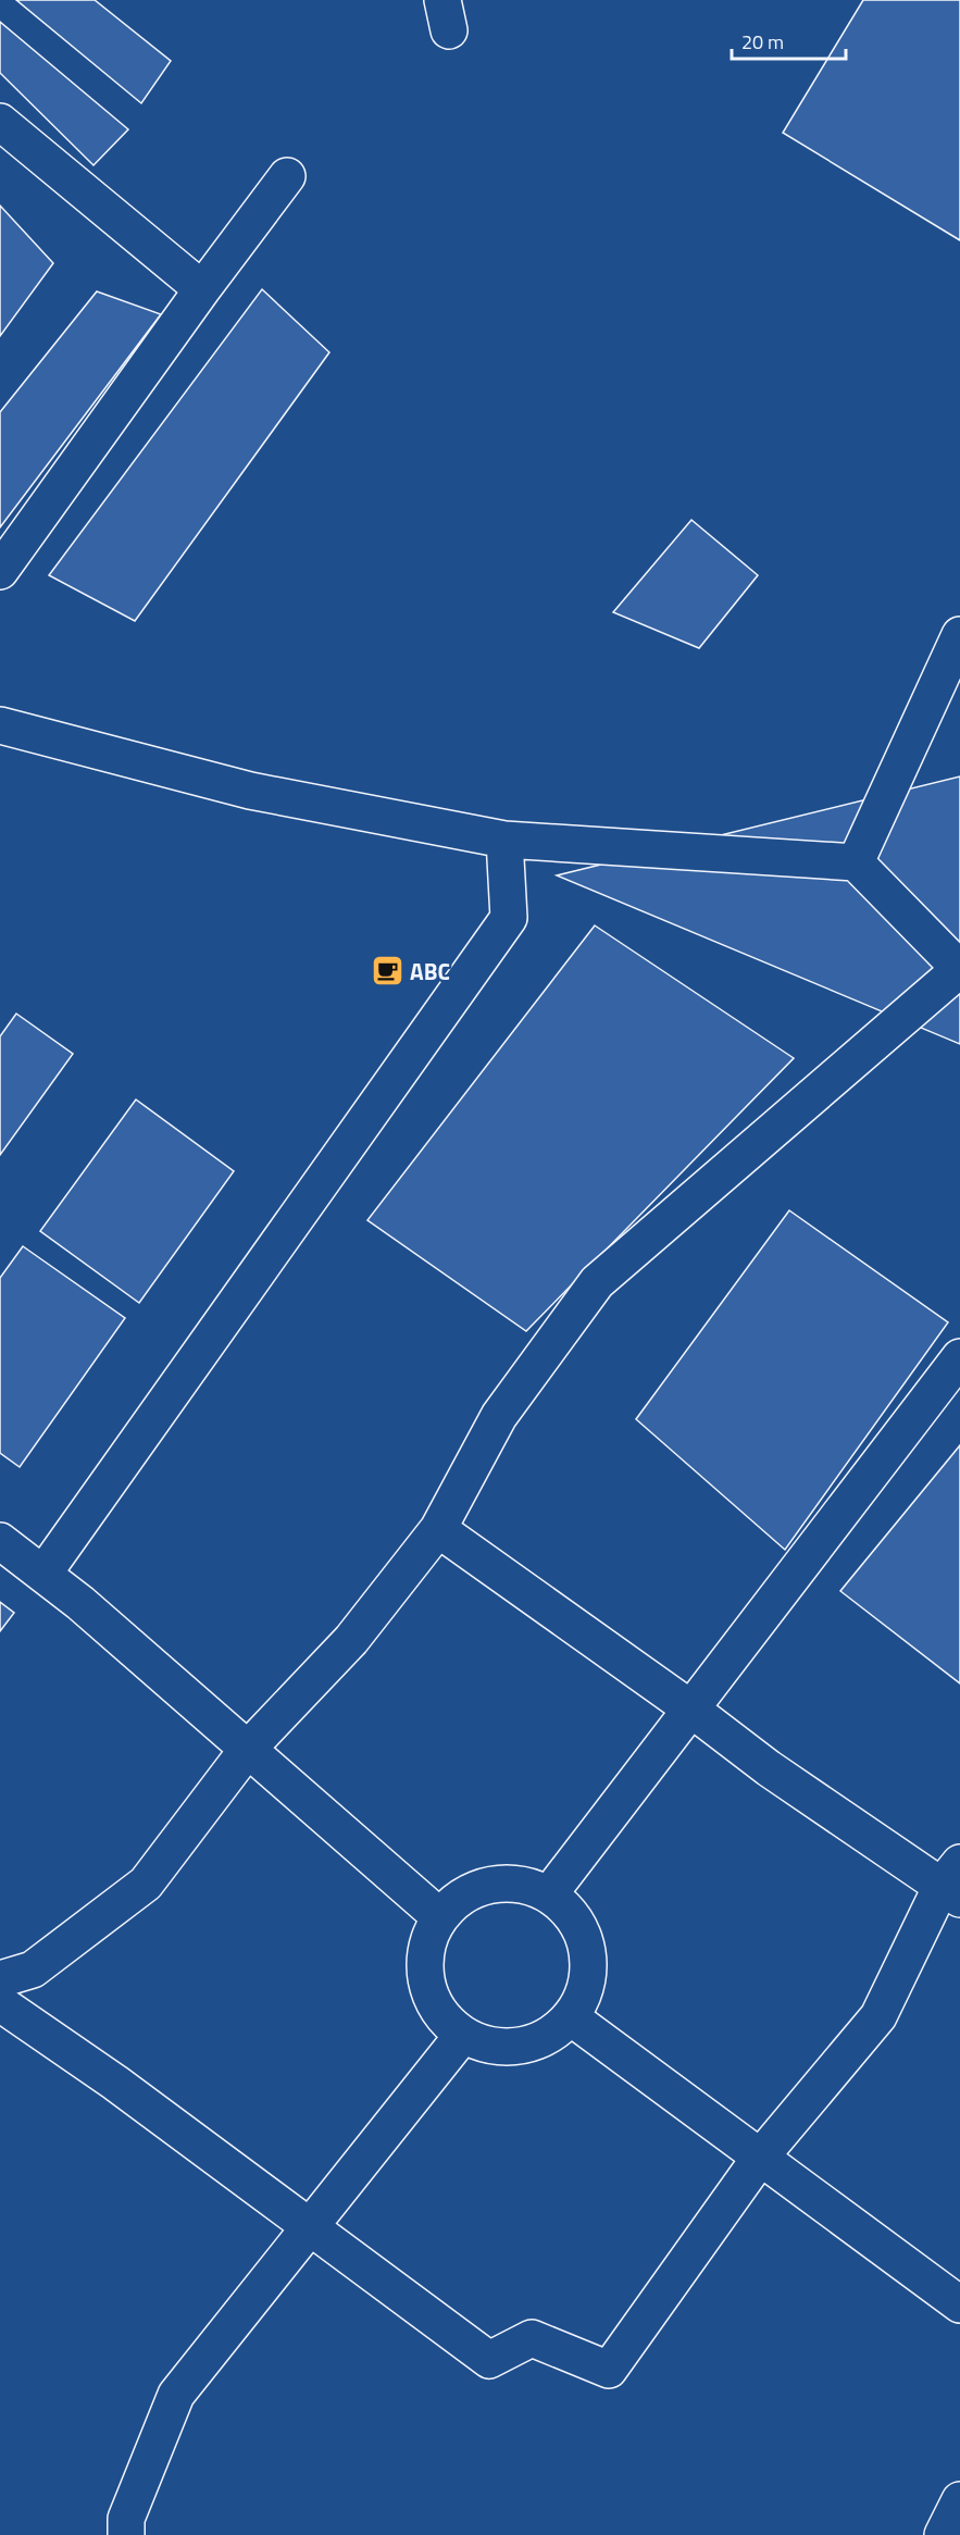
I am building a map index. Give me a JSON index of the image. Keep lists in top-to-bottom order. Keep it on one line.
{"places":{"cafe":["ABC"]},"scale_bar":"20 m"}
